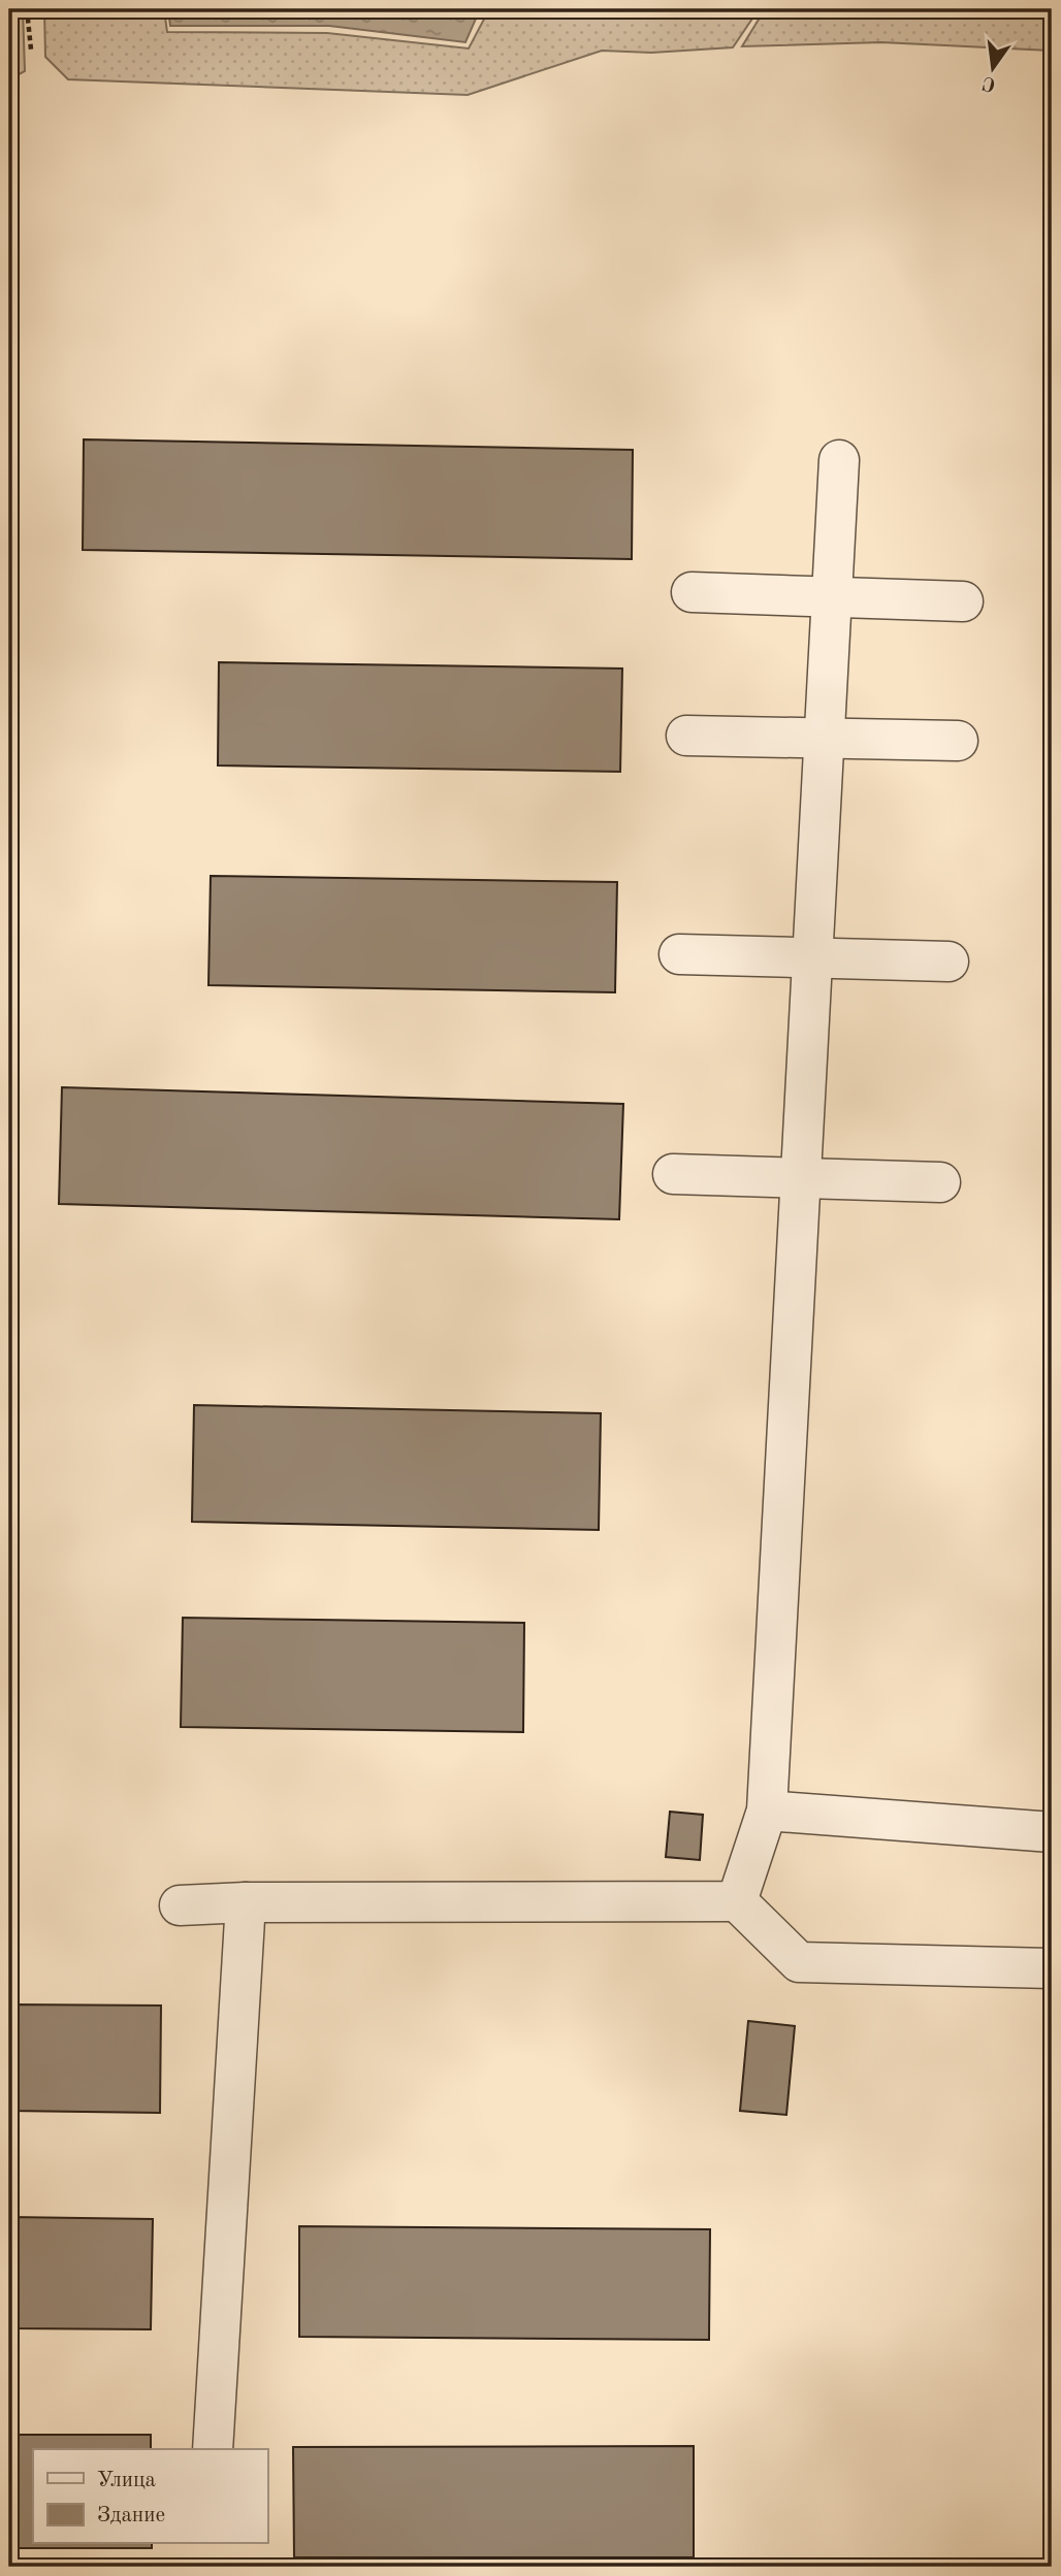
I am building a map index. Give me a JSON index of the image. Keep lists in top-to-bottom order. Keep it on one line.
{"legend":["Улица","Здание"],"north":"bottom"}
